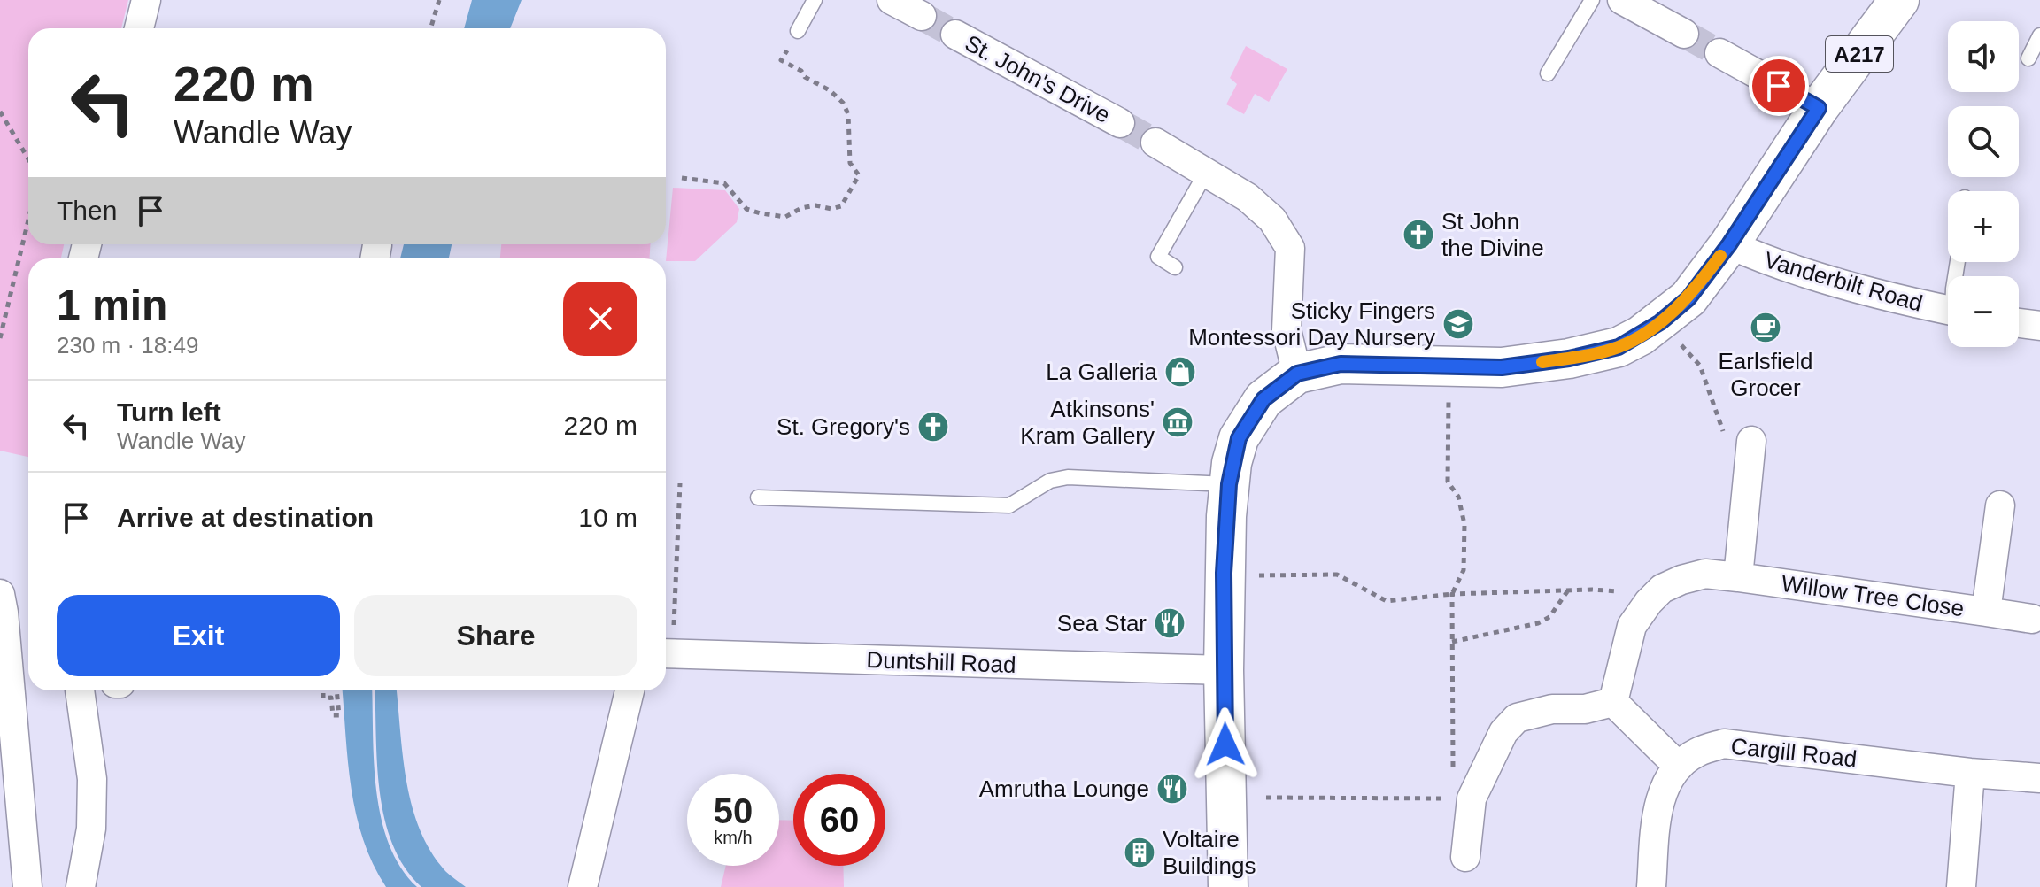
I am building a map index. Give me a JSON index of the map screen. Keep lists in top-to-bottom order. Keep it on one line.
{"streets":{"main road":["A217"],"street":["St. John's Drive","Vanderbilt Road","Willow Tree Close","Duntshill Road","Cargill Road"]},"crossings":[["A217","Vanderbilt Road"],["A217","Duntshill Road"]],"places":{"church":["St John the Divine","St. Gregory's"],"school or university":["Sticky Fingers Montessori Day Nursery"],"cafe":["Earlsfield Grocer"],"shop":["La Galleria"],"museum":["Atkinsons' Kram Gallery"],"restaurant":["Sea Star","Amrutha Lounge"],"building":["Voltaire Buildings"]},"page":{"map_buttons":["+","−"],"turn":["220 m","Wandle Way"],"then":"Then","heading":["1 min","230 m · 18:49"],"list":[{"name":"Turn left","note":"Wandle Way","value":"220 m"},{"name":"Arrive at destination","value":"10 m"}],"buttons":["Exit","Share"],"speed":"50 km/h","limit":"60"}}
